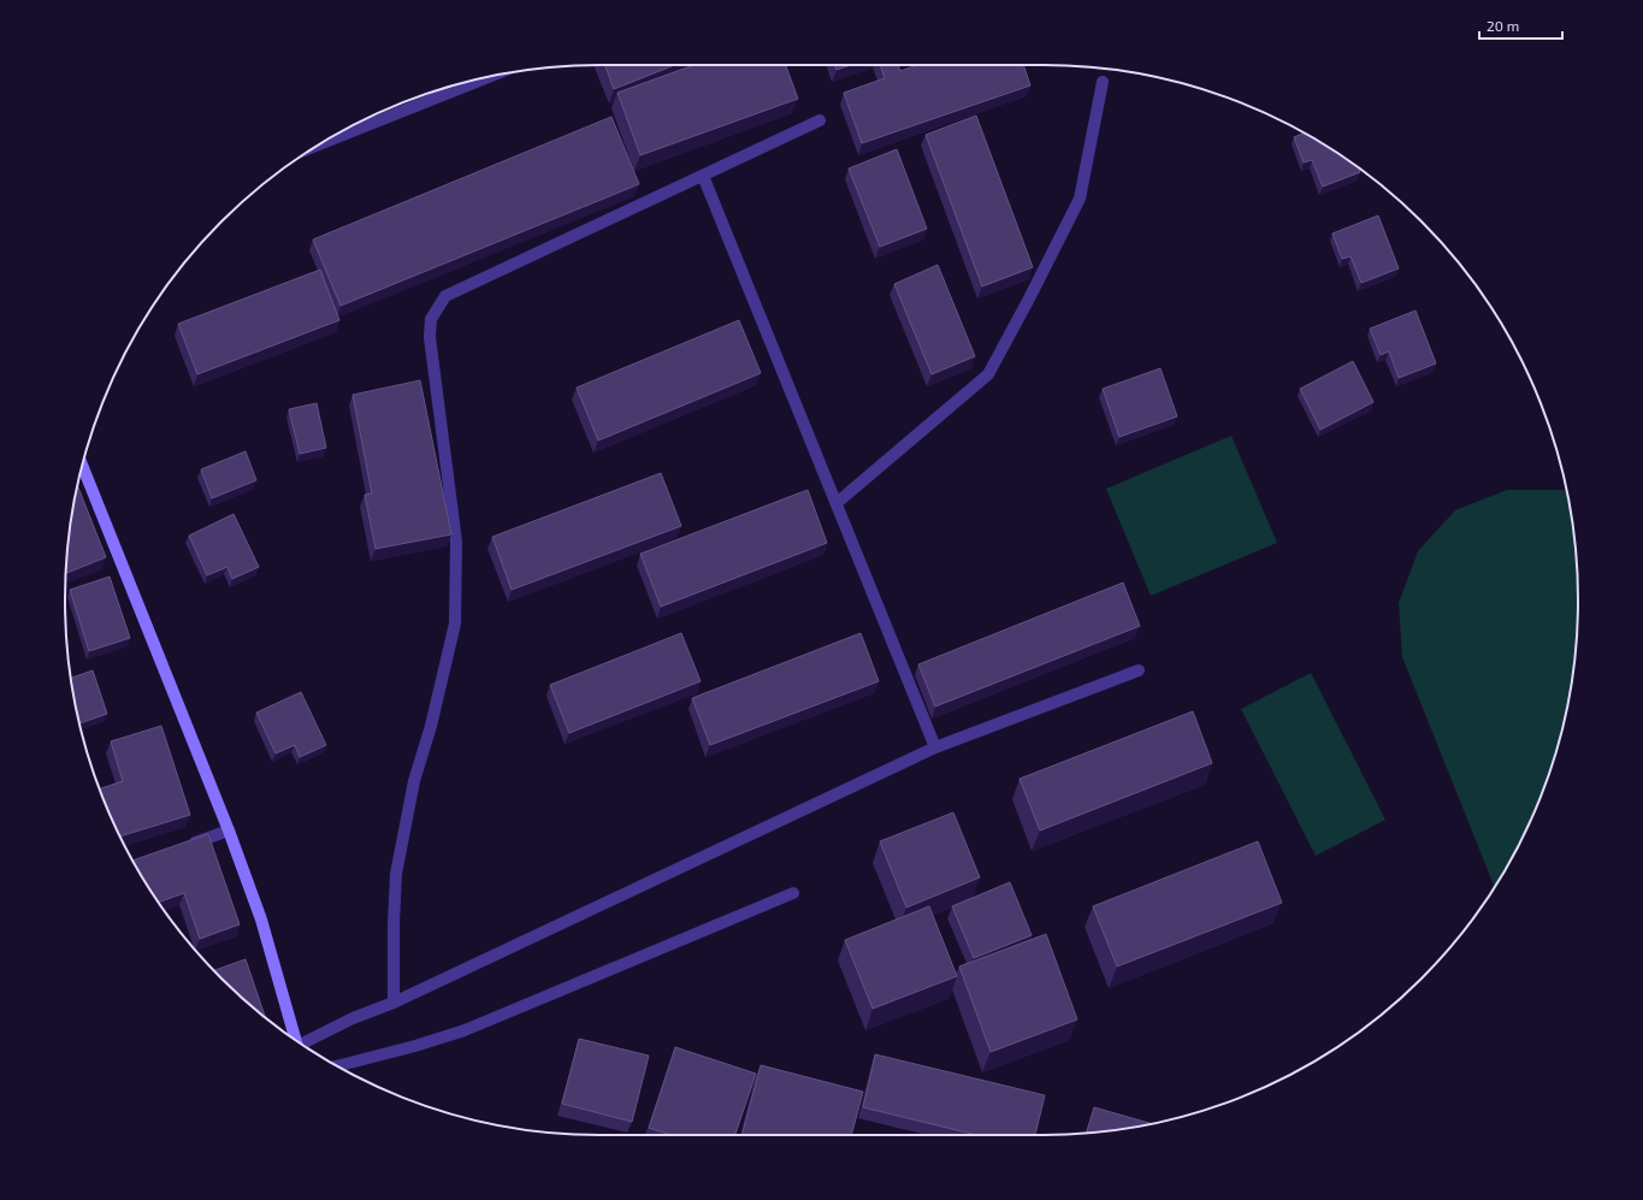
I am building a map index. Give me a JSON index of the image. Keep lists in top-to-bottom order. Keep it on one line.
{"scale_bar":"20 m"}
